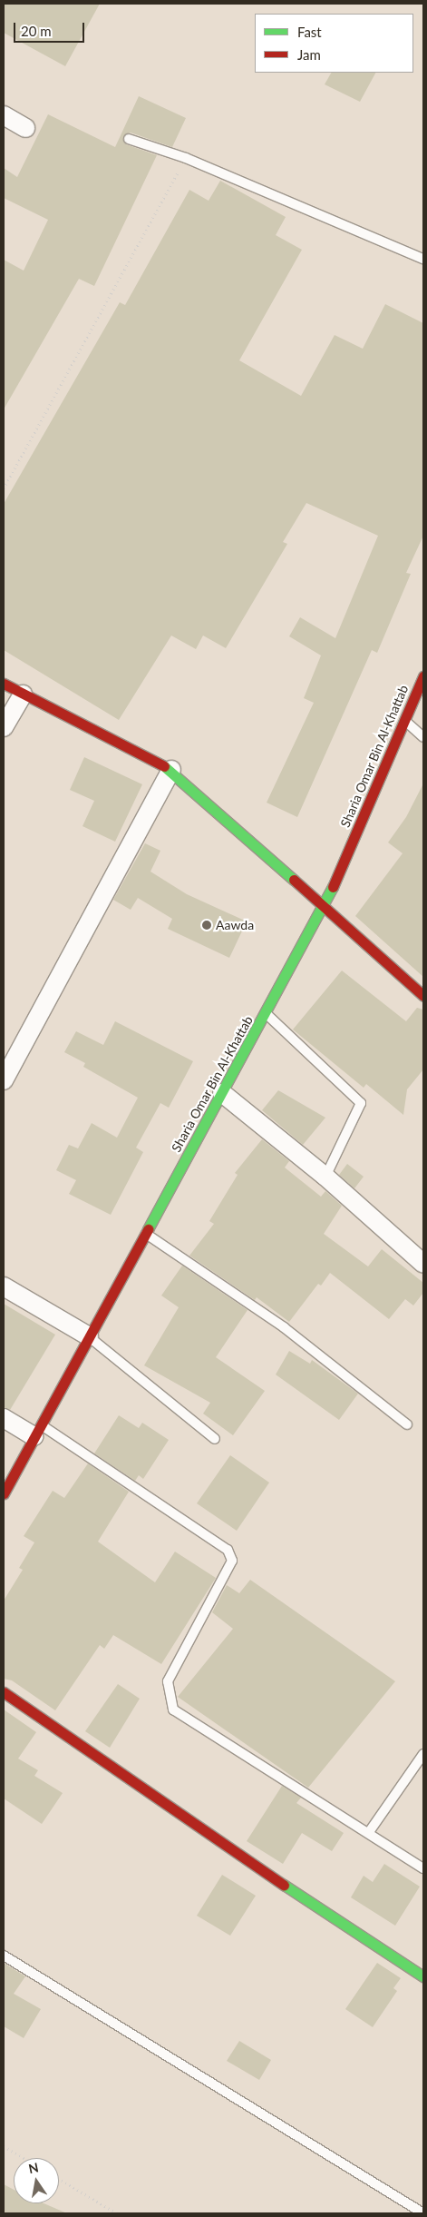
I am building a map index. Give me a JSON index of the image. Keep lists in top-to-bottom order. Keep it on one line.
{"streets":{"street":["Sharia Omar Bin Al-Khattab"]},"places":["Aawda"],"legend":["Fast","Jam"],"scale_bar":"20 m","north":"top"}
